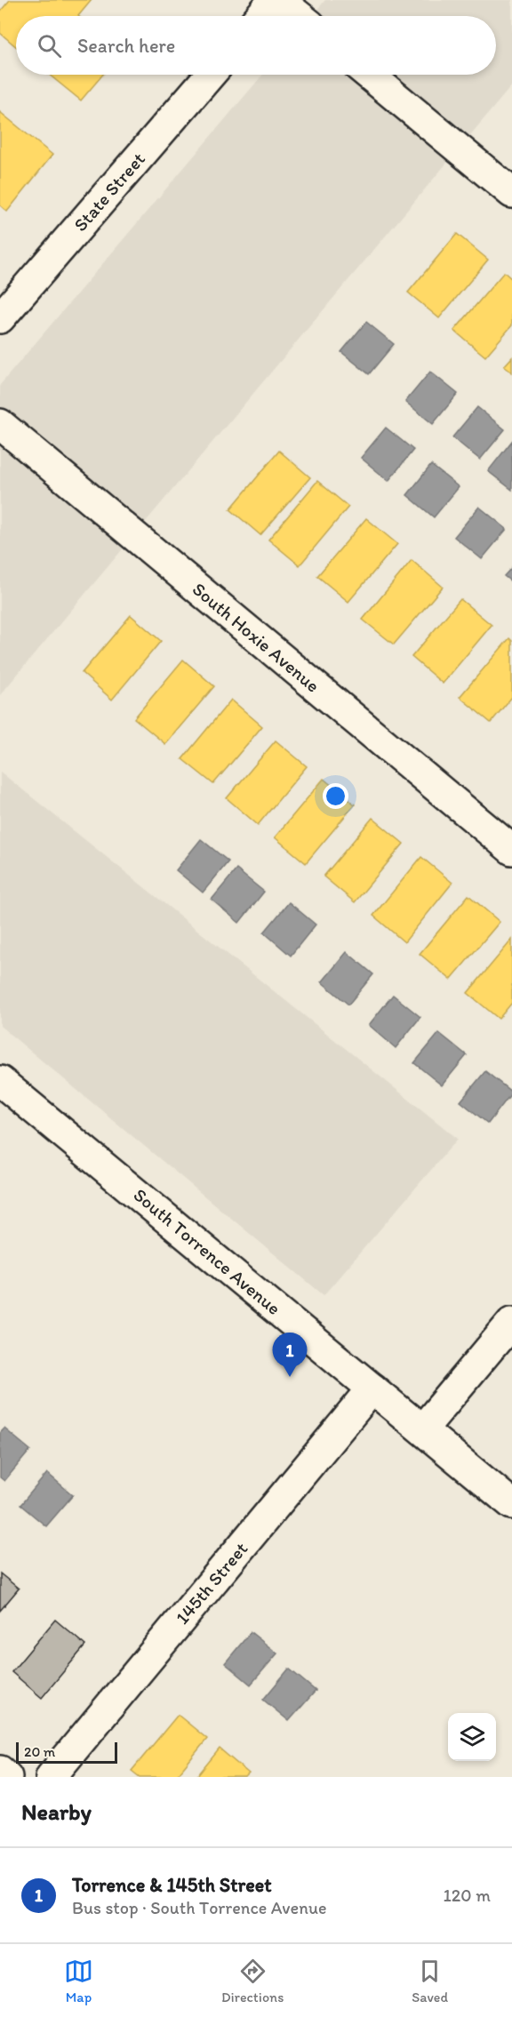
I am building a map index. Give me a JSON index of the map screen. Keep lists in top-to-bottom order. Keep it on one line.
{"streets":{"street":["State Street","South Hoxie Avenue","South Torrence Avenue","145th Street"]},"crossings":[["South Torrence Avenue","145th Street"]],"scale_bar":"20 m","page":{"search":"Search here","pins":"1","scale":"20 m","heading":"Nearby","list":[{"mark":"1","name":"Torrence & 145th Street","note":"Bus stop · South Torrence Avenue","value":"120 m"}],"nav":["Map","Directions","Saved"]}}
